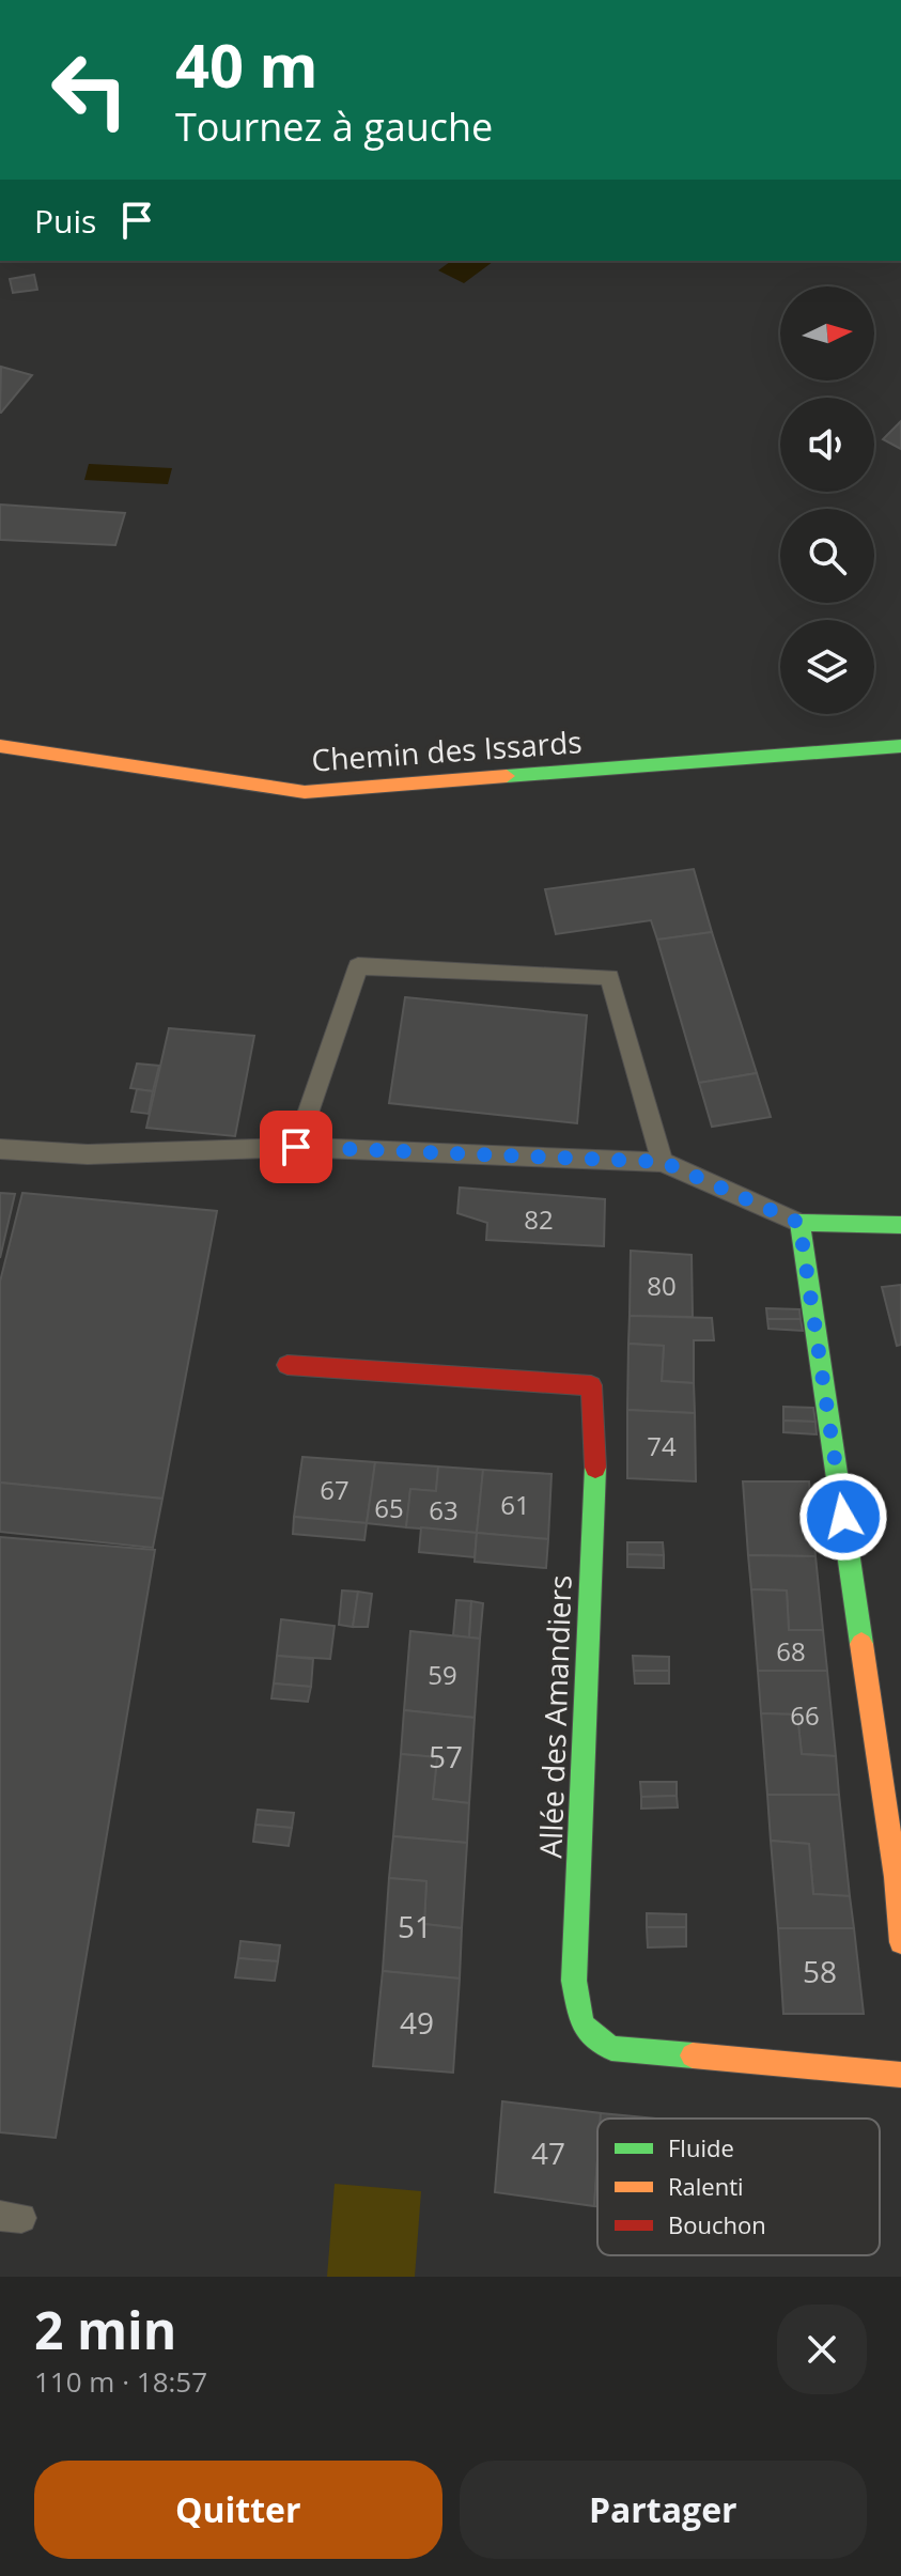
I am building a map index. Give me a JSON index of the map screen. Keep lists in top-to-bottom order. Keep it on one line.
{"streets":{"street":["Chemin des Issards","Allée des Amandiers"]},"house_numbers":["82","80","74","67","61","65","63","68","59","66","57","51","58","49","47"],"legend":["Fluide","Ralenti","Bouchon"],"north":"right","page":{"turn":["40 m","Tournez à gauche"],"then":"Puis","heading":["2 min","110 m · 18:57"],"buttons":["Quitter","Partager"]}}
